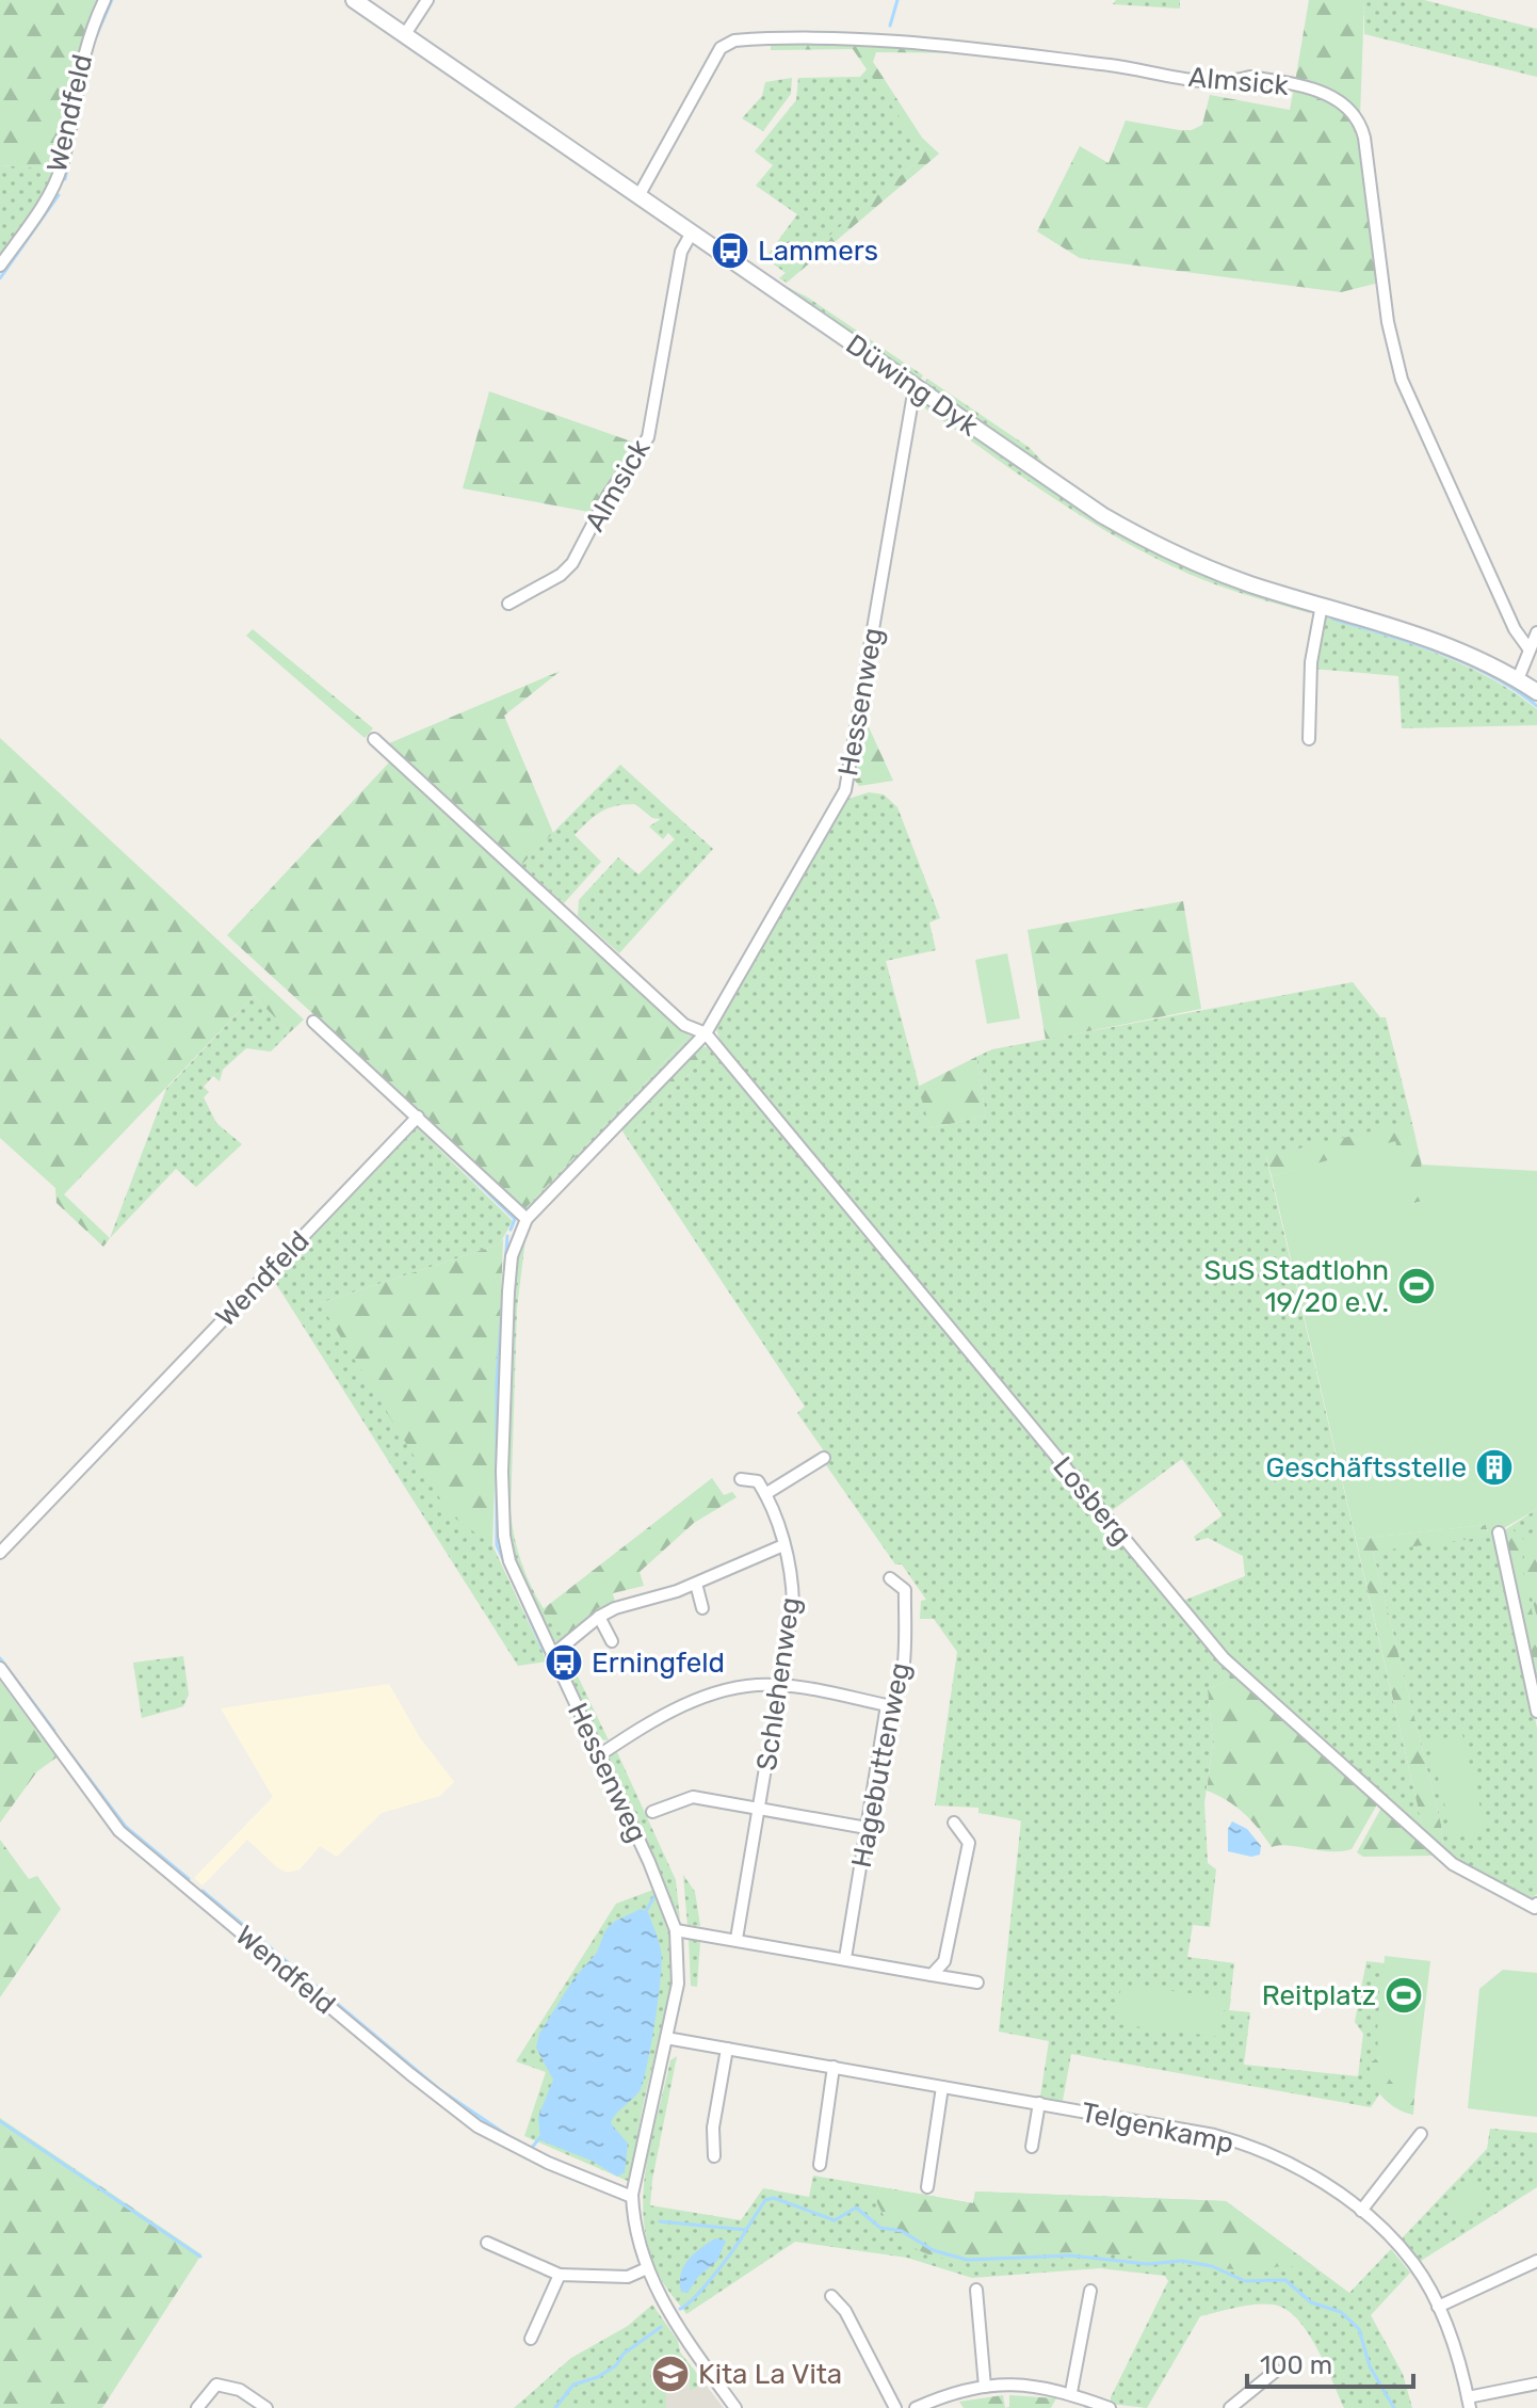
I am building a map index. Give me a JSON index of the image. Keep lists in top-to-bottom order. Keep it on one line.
{"streets":{"street":["Almsick","Wendfeld","Düwing Dyk","Hessenweg","Losberg","Schlehenweg","Hagebuttenweg","Telgenkamp"]},"crossings":[["Almsick","Düwing Dyk"],["Wendfeld","Hessenweg"],["Düwing Dyk","Hessenweg"],["Hessenweg","Losberg"],["Hessenweg","Telgenkamp"],["Schlehenweg","Hagebuttenweg"]],"places":{"bus stop":["Lammers","Erningfeld"],"sports":["SuS Stadtlohn 19/20 e.V.","Reitplatz"],"building":["Geschäftsstelle"],"school or university":["Kita La Vita"]},"scale_bar":"100 m"}
